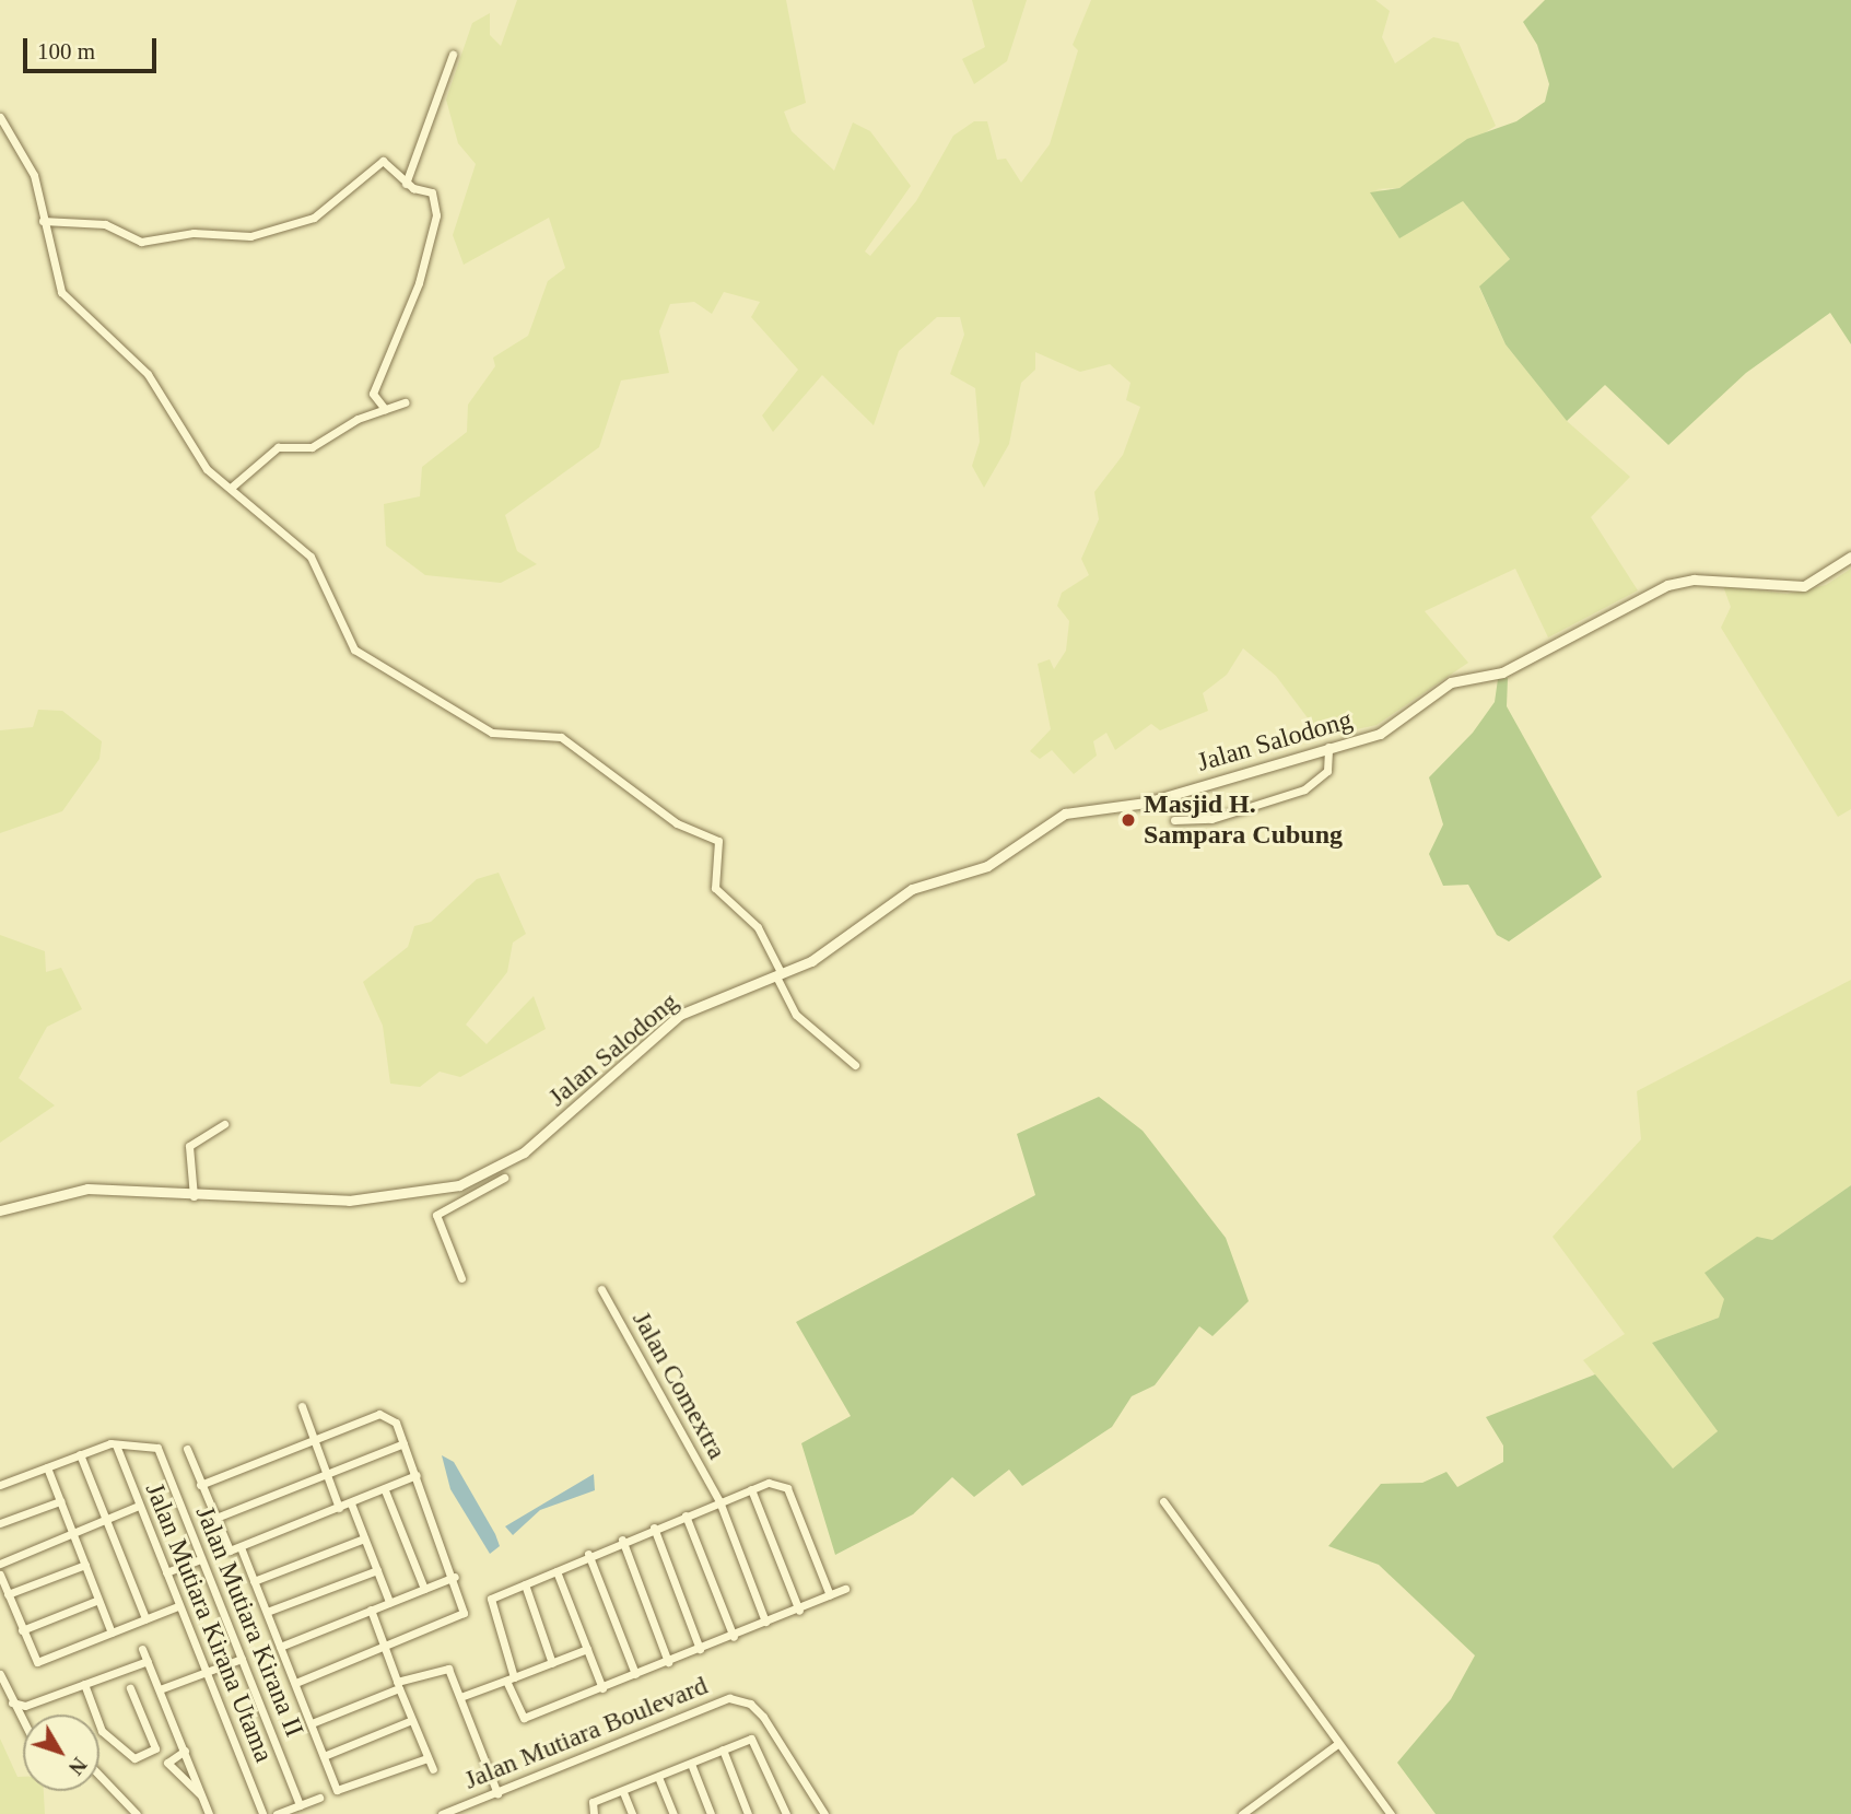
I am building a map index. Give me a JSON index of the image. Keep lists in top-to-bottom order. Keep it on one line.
{"streets":{"street":["Jalan Salodong","Jalan Comextra","Jalan Mutiara Kirana II","Jalan Mutiara Kirana Utama","Jalan Mutiara Boulevard"]},"crossings":[["Jalan Mutiara Kirana II","Jalan Mutiara Kirana Utama"]],"places":["Masjid H. Sampara Cubung"],"scale_bar":"100 m","north":"bottom right"}
